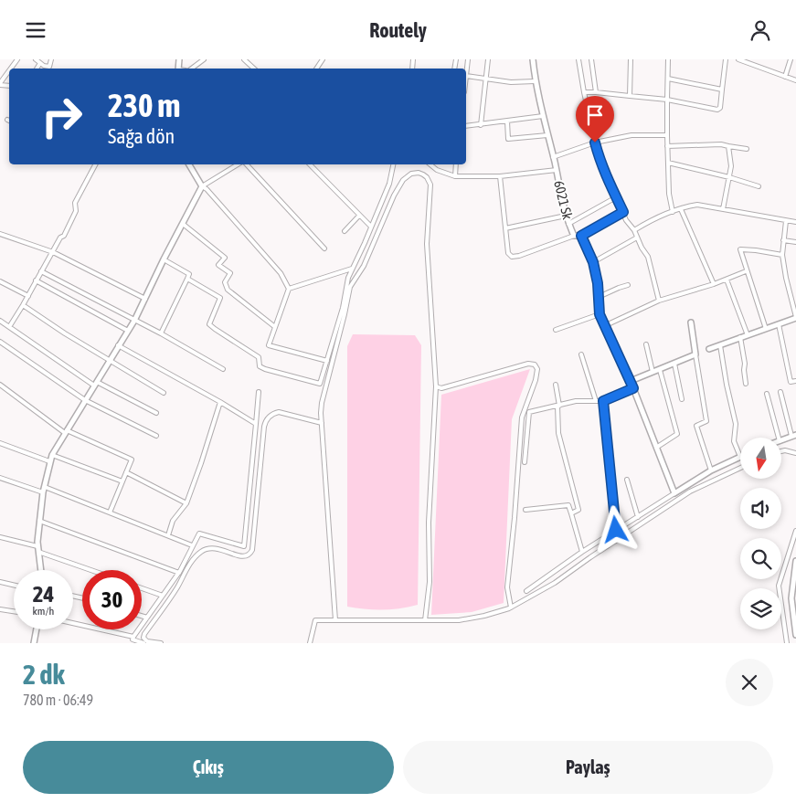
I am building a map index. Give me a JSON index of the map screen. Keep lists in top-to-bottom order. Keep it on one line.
{"streets":{"street":["6021 Sk"]},"north":"bottom","page":{"header":"Routely","turn":["230 m","Sağa dön"],"speed":"24 km/h","limit":"30","heading":["2 dk","780 m · 06:49"],"buttons":["Çıkış","Paylaş"]}}
